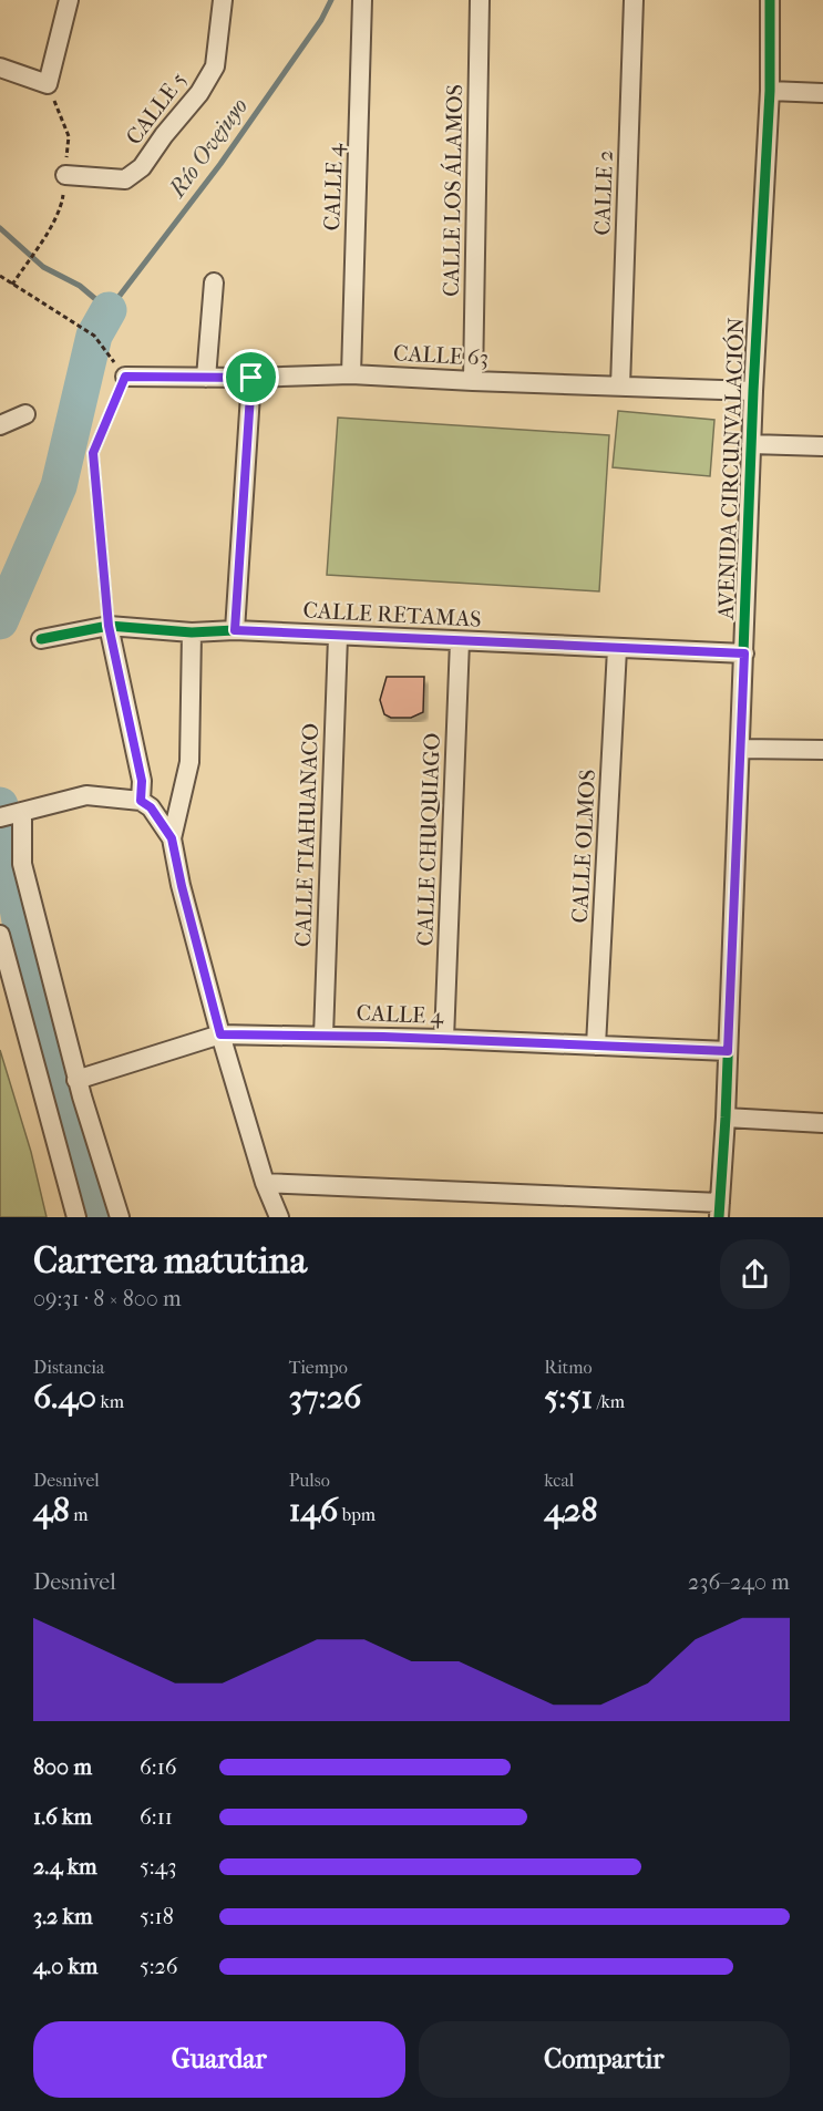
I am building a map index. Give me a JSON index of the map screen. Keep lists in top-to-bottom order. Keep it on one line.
{"streets":{"street":["CALLE 5","CALLE 4","CALLE LOS ÁLAMOS","CALLE 2","CALLE 63","AVENIDA CIRCUNVALACIÓN","CALLE RETAMAS","CALLE TIAHUANACO","CALLE CHUQUIAGO","CALLE OLMOS"]},"crossings":[["CALLE 4","CALLE 63"],["CALLE 4","AVENIDA CIRCUNVALACIÓN"],["CALLE 4","CALLE TIAHUANACO"],["CALLE 4","CALLE CHUQUIAGO"],["CALLE 4","CALLE OLMOS"],["CALLE LOS ÁLAMOS","CALLE 63"],["CALLE 2","CALLE 63"],["CALLE 63","AVENIDA CIRCUNVALACIÓN"],["AVENIDA CIRCUNVALACIÓN","CALLE RETAMAS"],["CALLE RETAMAS","CALLE TIAHUANACO"],["CALLE RETAMAS","CALLE CHUQUIAGO"],["CALLE RETAMAS","CALLE OLMOS"]],"water":["Río Ovejuyo"],"page":{"heading":["Carrera matutina","09:31 · 8 × 800 m"],"stats":[["Distancia","6.40 km"],["Tiempo","37:26"],["Ritmo","5:51 /km"],["Desnivel","48 m"],["Pulso","146 bpm"],["kcal","428"]],"chart":["Desnivel","236–240 m"],"list":[{"name":"800 m","note":"6:16"},{"name":"1.6 km","note":"6:11"},{"name":"2.4 km","note":"5:43"},{"name":"3.2 km","note":"5:18"},{"name":"4.0 km","note":"5:26"}],"buttons":["Guardar","Compartir"]}}
